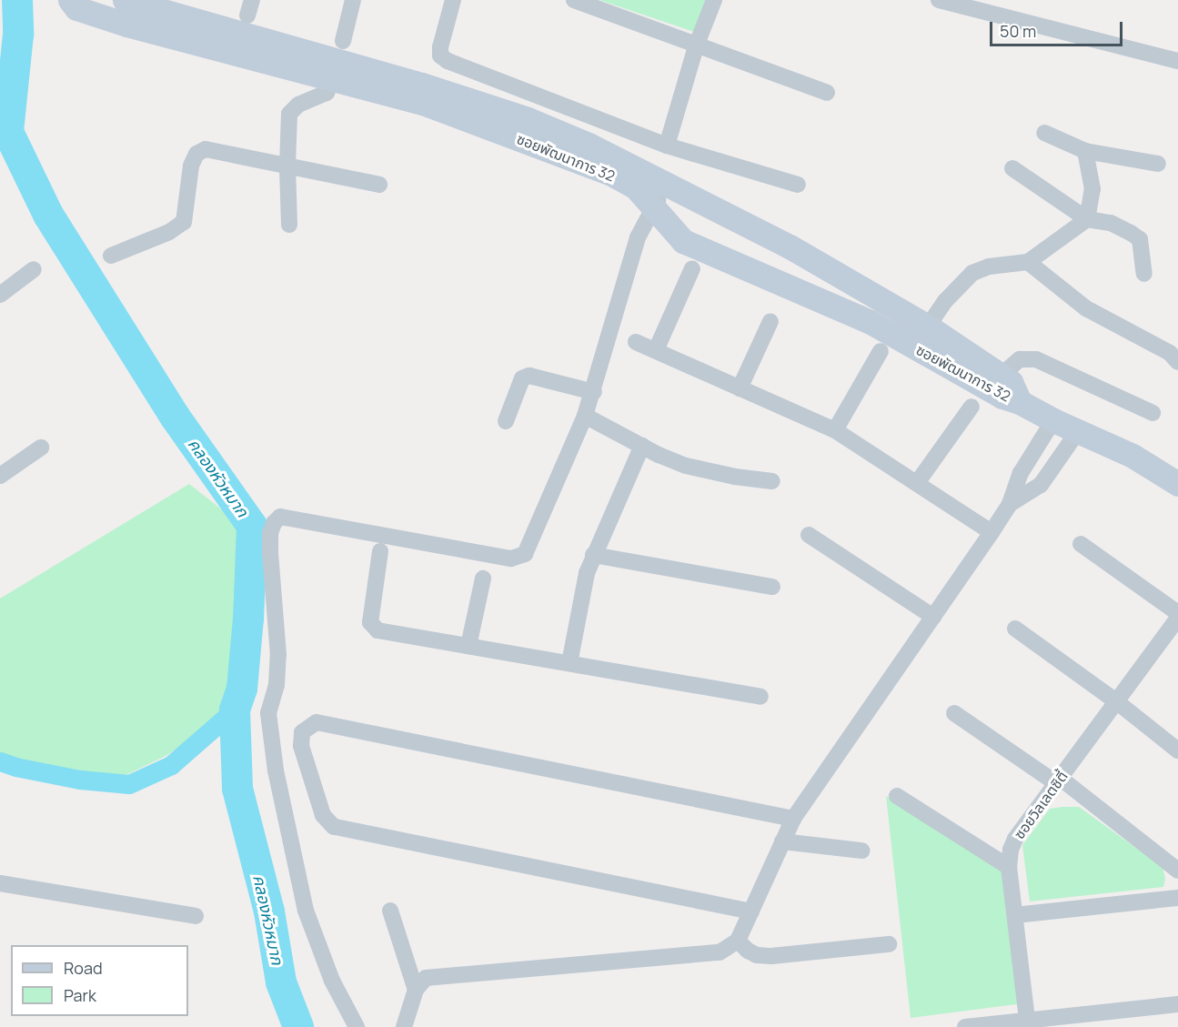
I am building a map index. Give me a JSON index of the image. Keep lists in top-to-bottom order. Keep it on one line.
{"streets":{"street":["ซอยพัฒนาการ 32","ซอยวิลเลตซิตี้"]},"water":["คลองหัวหมาก"],"legend":["Road","Park"],"scale_bar":"50 m"}
